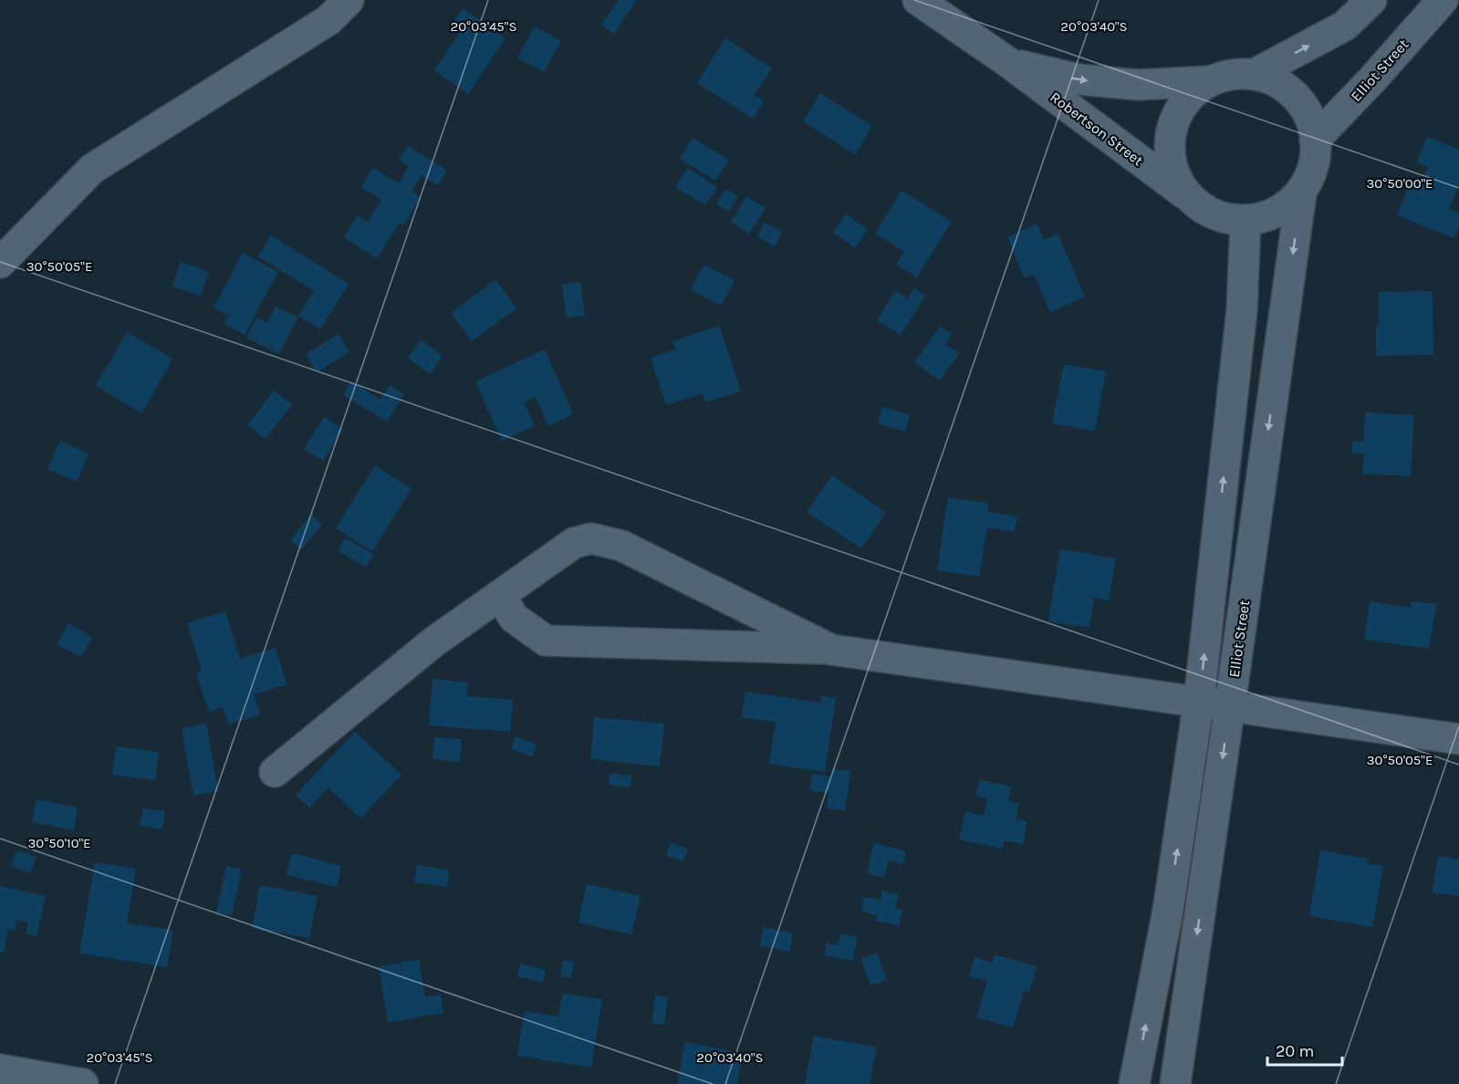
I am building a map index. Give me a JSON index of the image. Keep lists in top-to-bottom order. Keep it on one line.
{"streets":{"street":["Elliot Street","Robertson Street"]},"crossings":[["Elliot Street","Robertson Street"]],"one_way":["Robertson Street"],"scale_bar":"20 m","coordinates":["20°03'45\"S","20°03'40\"S","30°50'00\"E","30°50'05\"E","30°50'10\"E"]}
